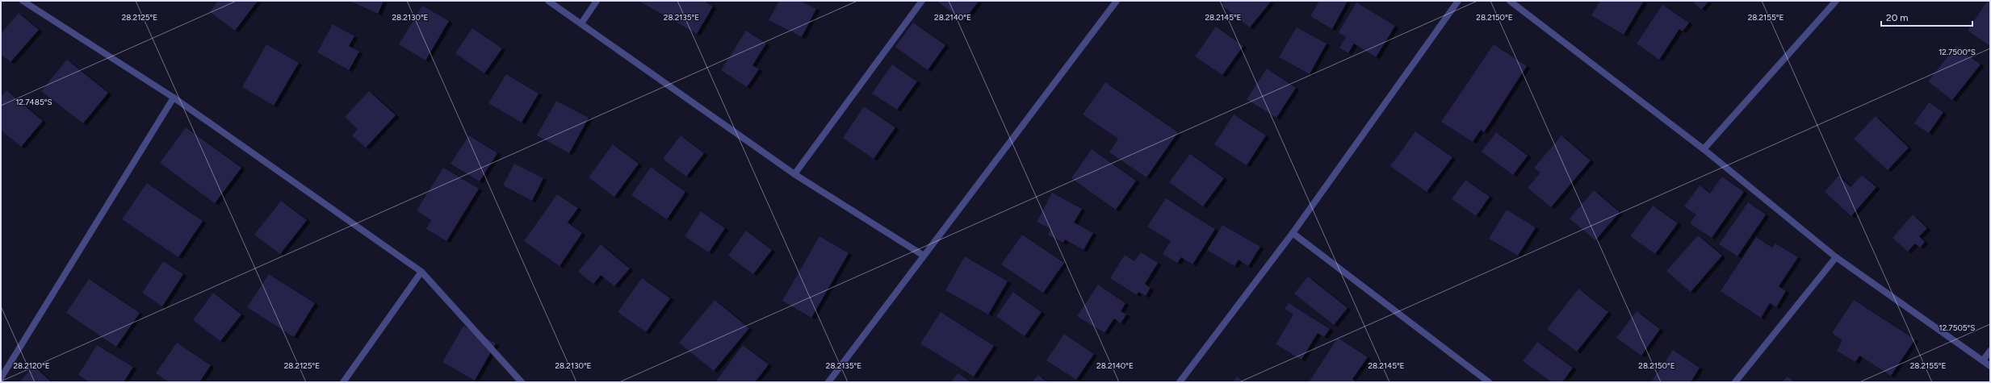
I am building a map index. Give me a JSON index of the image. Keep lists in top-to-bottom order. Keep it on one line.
{"scale_bar":"20 m","coordinates":["28.2125°E","28.2130°E","28.2135°E","28.2140°E","28.2145°E","28.2150°E","28.2155°E","12.7500°S","12.7485°S","12.7505°S","28.2120°E"]}
